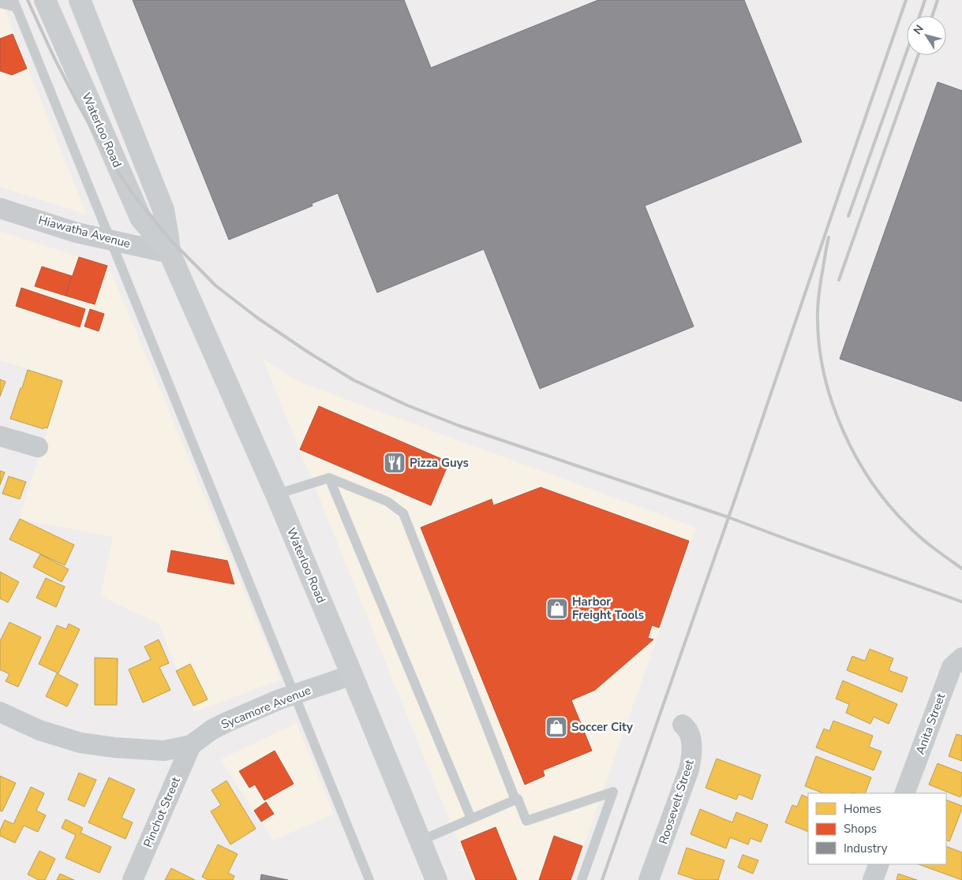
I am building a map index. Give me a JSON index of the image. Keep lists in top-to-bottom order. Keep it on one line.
{"streets":{"main road":["Waterloo Road"],"street":["Hiawatha Avenue","Sycamore Avenue","Anita Street","Roosevelt Street","Pinchot Street"]},"crossings":[["Waterloo Road","Hiawatha Avenue"],["Waterloo Road","Sycamore Avenue"],["Sycamore Avenue","Pinchot Street"]],"places":{"restaurant":["Pizza Guys"],"shop":["Harbor Freight Tools","Soccer City"]},"legend":["Homes","Shops","Industry"],"north":"top left"}
